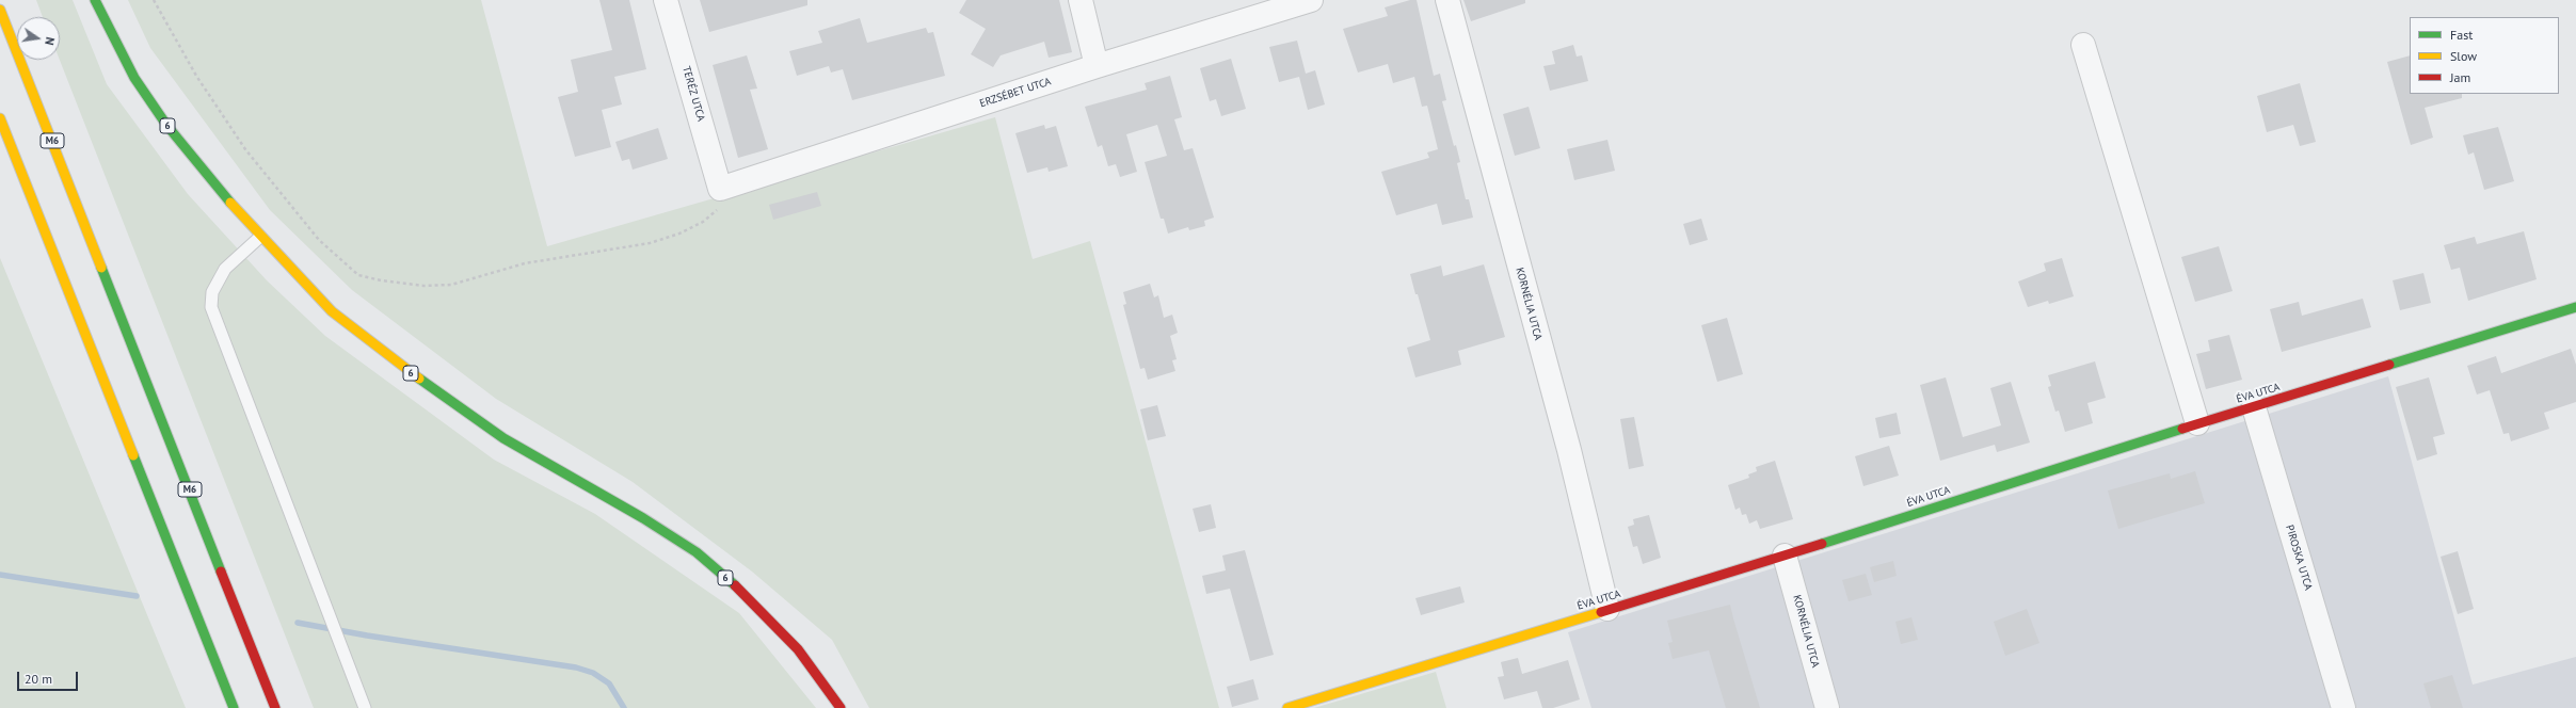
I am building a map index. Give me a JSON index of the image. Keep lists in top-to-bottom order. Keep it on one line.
{"streets":{"main road":["6","M6","ÉVA UTCA"],"street":["ERZSÉBET UTCA","TERÉZ UTCA","KORNÉLIA UTCA","PIROSKA UTCA"]},"crossings":[["ERZSÉBET UTCA","TERÉZ UTCA"],["KORNÉLIA UTCA","ÉVA UTCA"],["ÉVA UTCA","PIROSKA UTCA"]],"legend":["Fast","Slow","Jam"],"scale_bar":"20 m","north":"right"}
